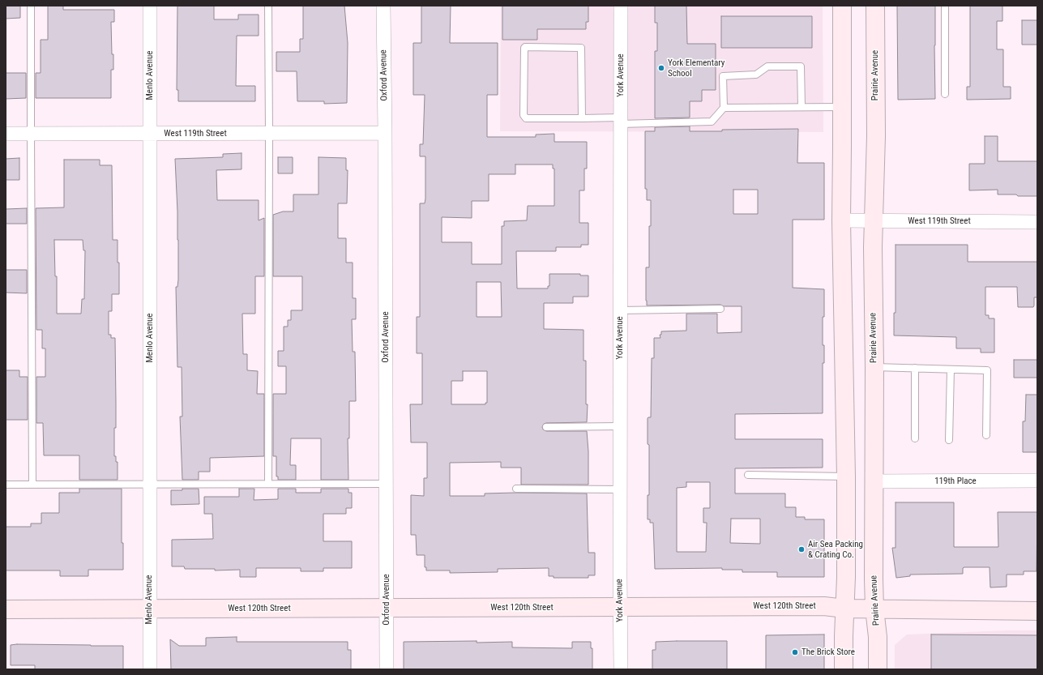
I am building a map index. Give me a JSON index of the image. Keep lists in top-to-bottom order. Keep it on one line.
{"streets":{"main road":["Prairie Avenue","West 120th Street"],"street":["Menlo Avenue","Oxford Avenue","York Avenue","West 119th Street","119th Place"]},"crossings":[["Menlo Avenue","West 119th Street"],["Menlo Avenue","West 120th Street"],["Oxford Avenue","West 119th Street"],["Oxford Avenue","West 120th Street"],["York Avenue","West 120th Street"],["Prairie Avenue","West 119th Street"],["Prairie Avenue","119th Place"],["Prairie Avenue","West 120th Street"]],"places":["York Elementary School","Air Sea Packing & Crating Co.","The Brick Store"]}
